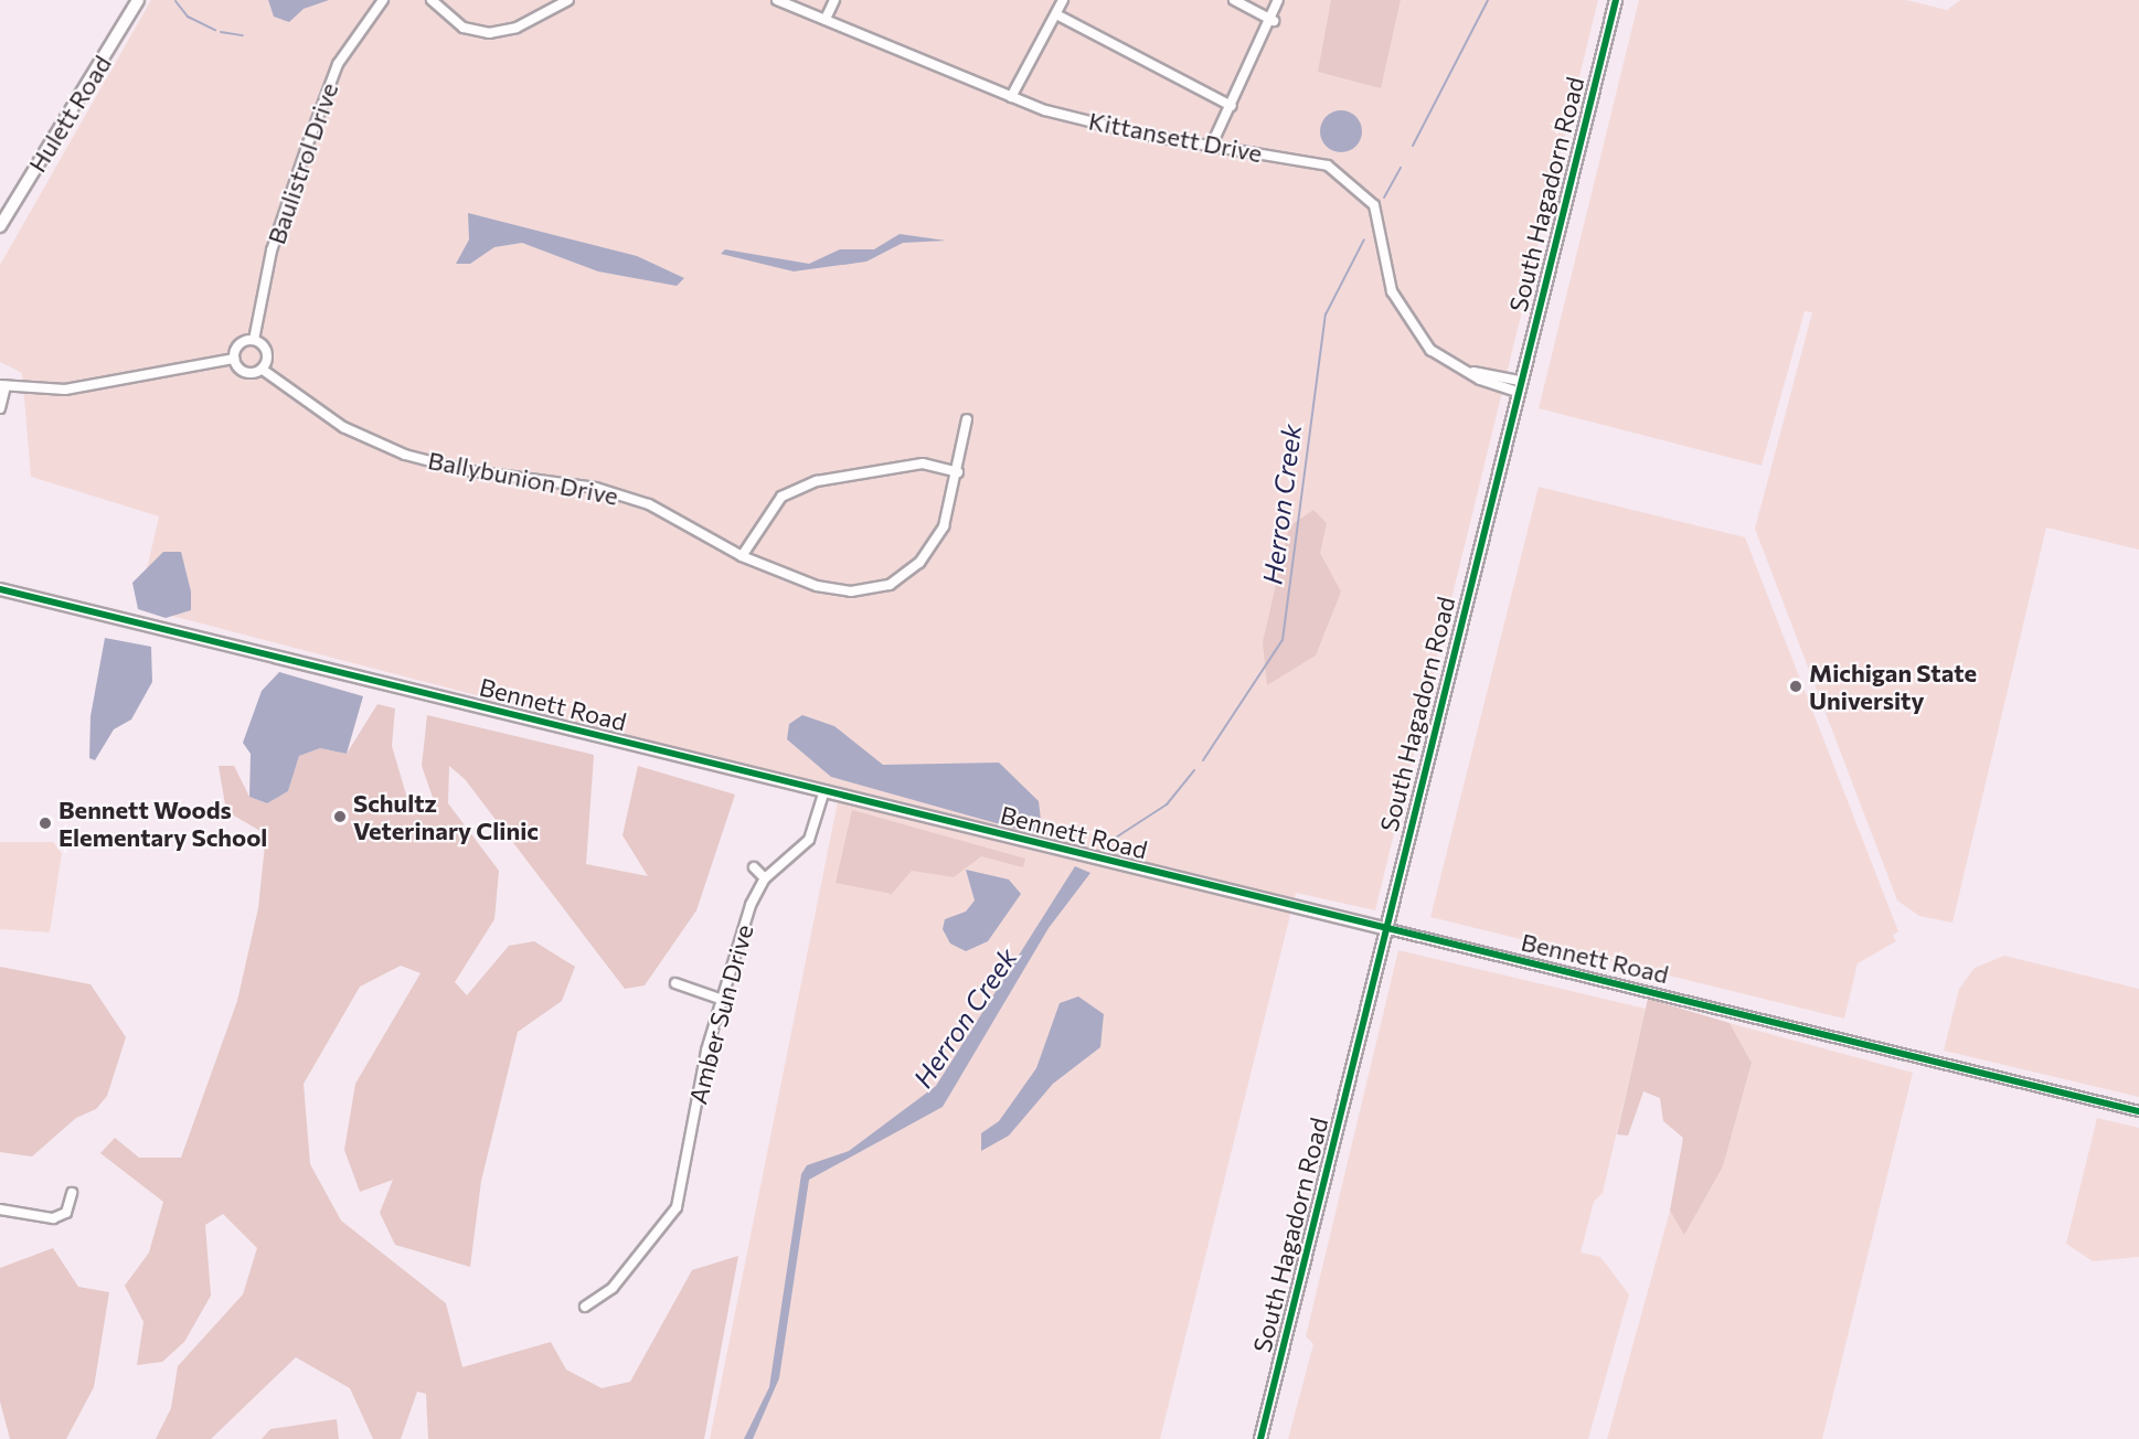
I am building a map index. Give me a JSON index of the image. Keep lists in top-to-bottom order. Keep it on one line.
{"streets":{"street":["Hulett Road","Kittansett Drive","Baulistrol Drive","South Hagadorn Road","Ballybunion Drive","Bennett Road","Amber Sun Drive"]},"crossings":[["Kittansett Drive","South Hagadorn Road"],["Baulistrol Drive","Ballybunion Drive"],["South Hagadorn Road","Bennett Road"],["Bennett Road","Amber Sun Drive"]],"water":["Herron Creek"],"places":["Michigan State University","Schultz Veterinary Clinic","Bennett Woods Elementary School"]}
